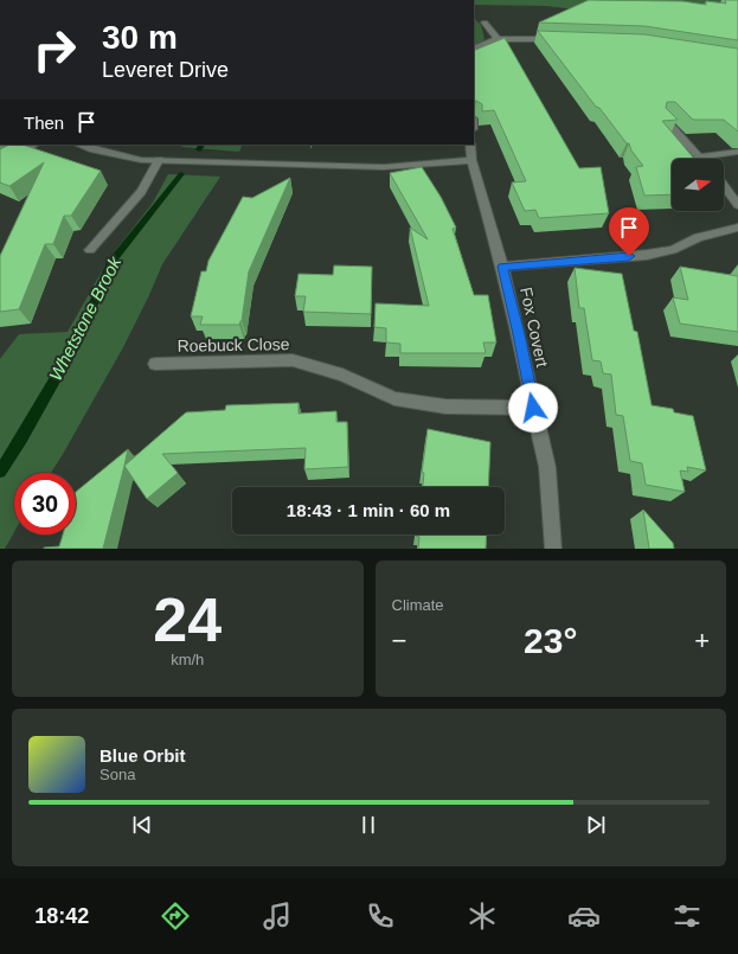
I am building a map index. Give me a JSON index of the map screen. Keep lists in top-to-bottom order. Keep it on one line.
{"streets":{"street":["Fox Covert","Roebuck Close"]},"crossings":[["Fox Covert","Roebuck Close"]],"water":["Whetstone Brook"],"north":"right","page":{"turn":["30 m","Leveret Drive"],"then":"Then","limit":"30","trip":"18:43 · 1 min · 60 m","tile":[["24","km/h"],"Climate"],"heat":["−","23°","+"],"song":["Blue Orbit","Sona"],"tabs":"18:42"}}
